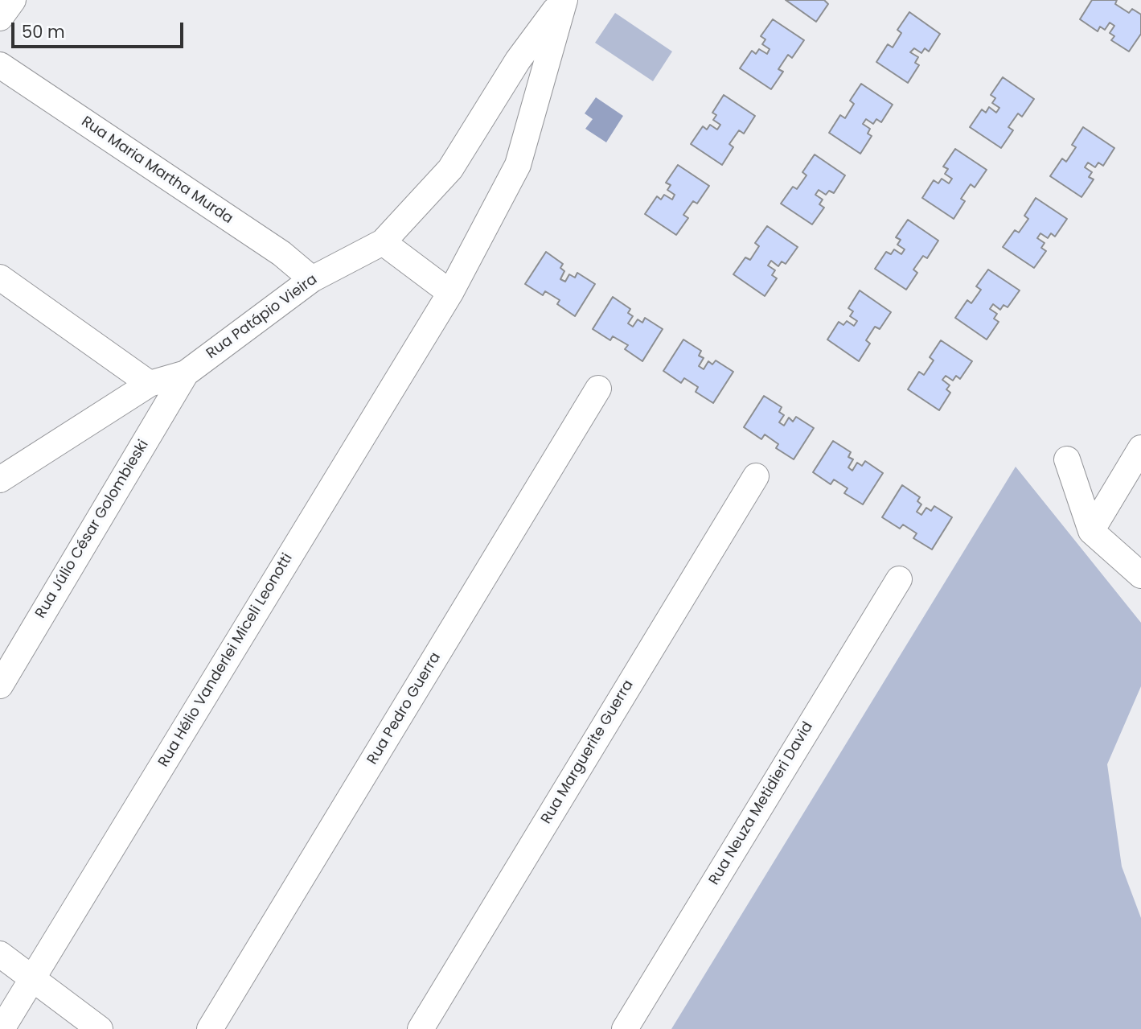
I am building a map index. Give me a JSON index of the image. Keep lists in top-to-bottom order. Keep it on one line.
{"streets":{"street":["Rua Maria Martha Murda","Rua Patápio Vieira","Rua Júlio César Golombieski","Rua Hélio Vanderlei Miceli Leonotti","Rua Pedro Guerra","Rua Marguerite Guerra","Rua Neuza Metidieri David"]},"crossings":[["Rua Maria Martha Murda","Rua Patápio Vieira"],["Rua Patápio Vieira","Rua Júlio César Golombieski"],["Rua Patápio Vieira","Rua Hélio Vanderlei Miceli Leonotti"]],"scale_bar":"50 m"}
